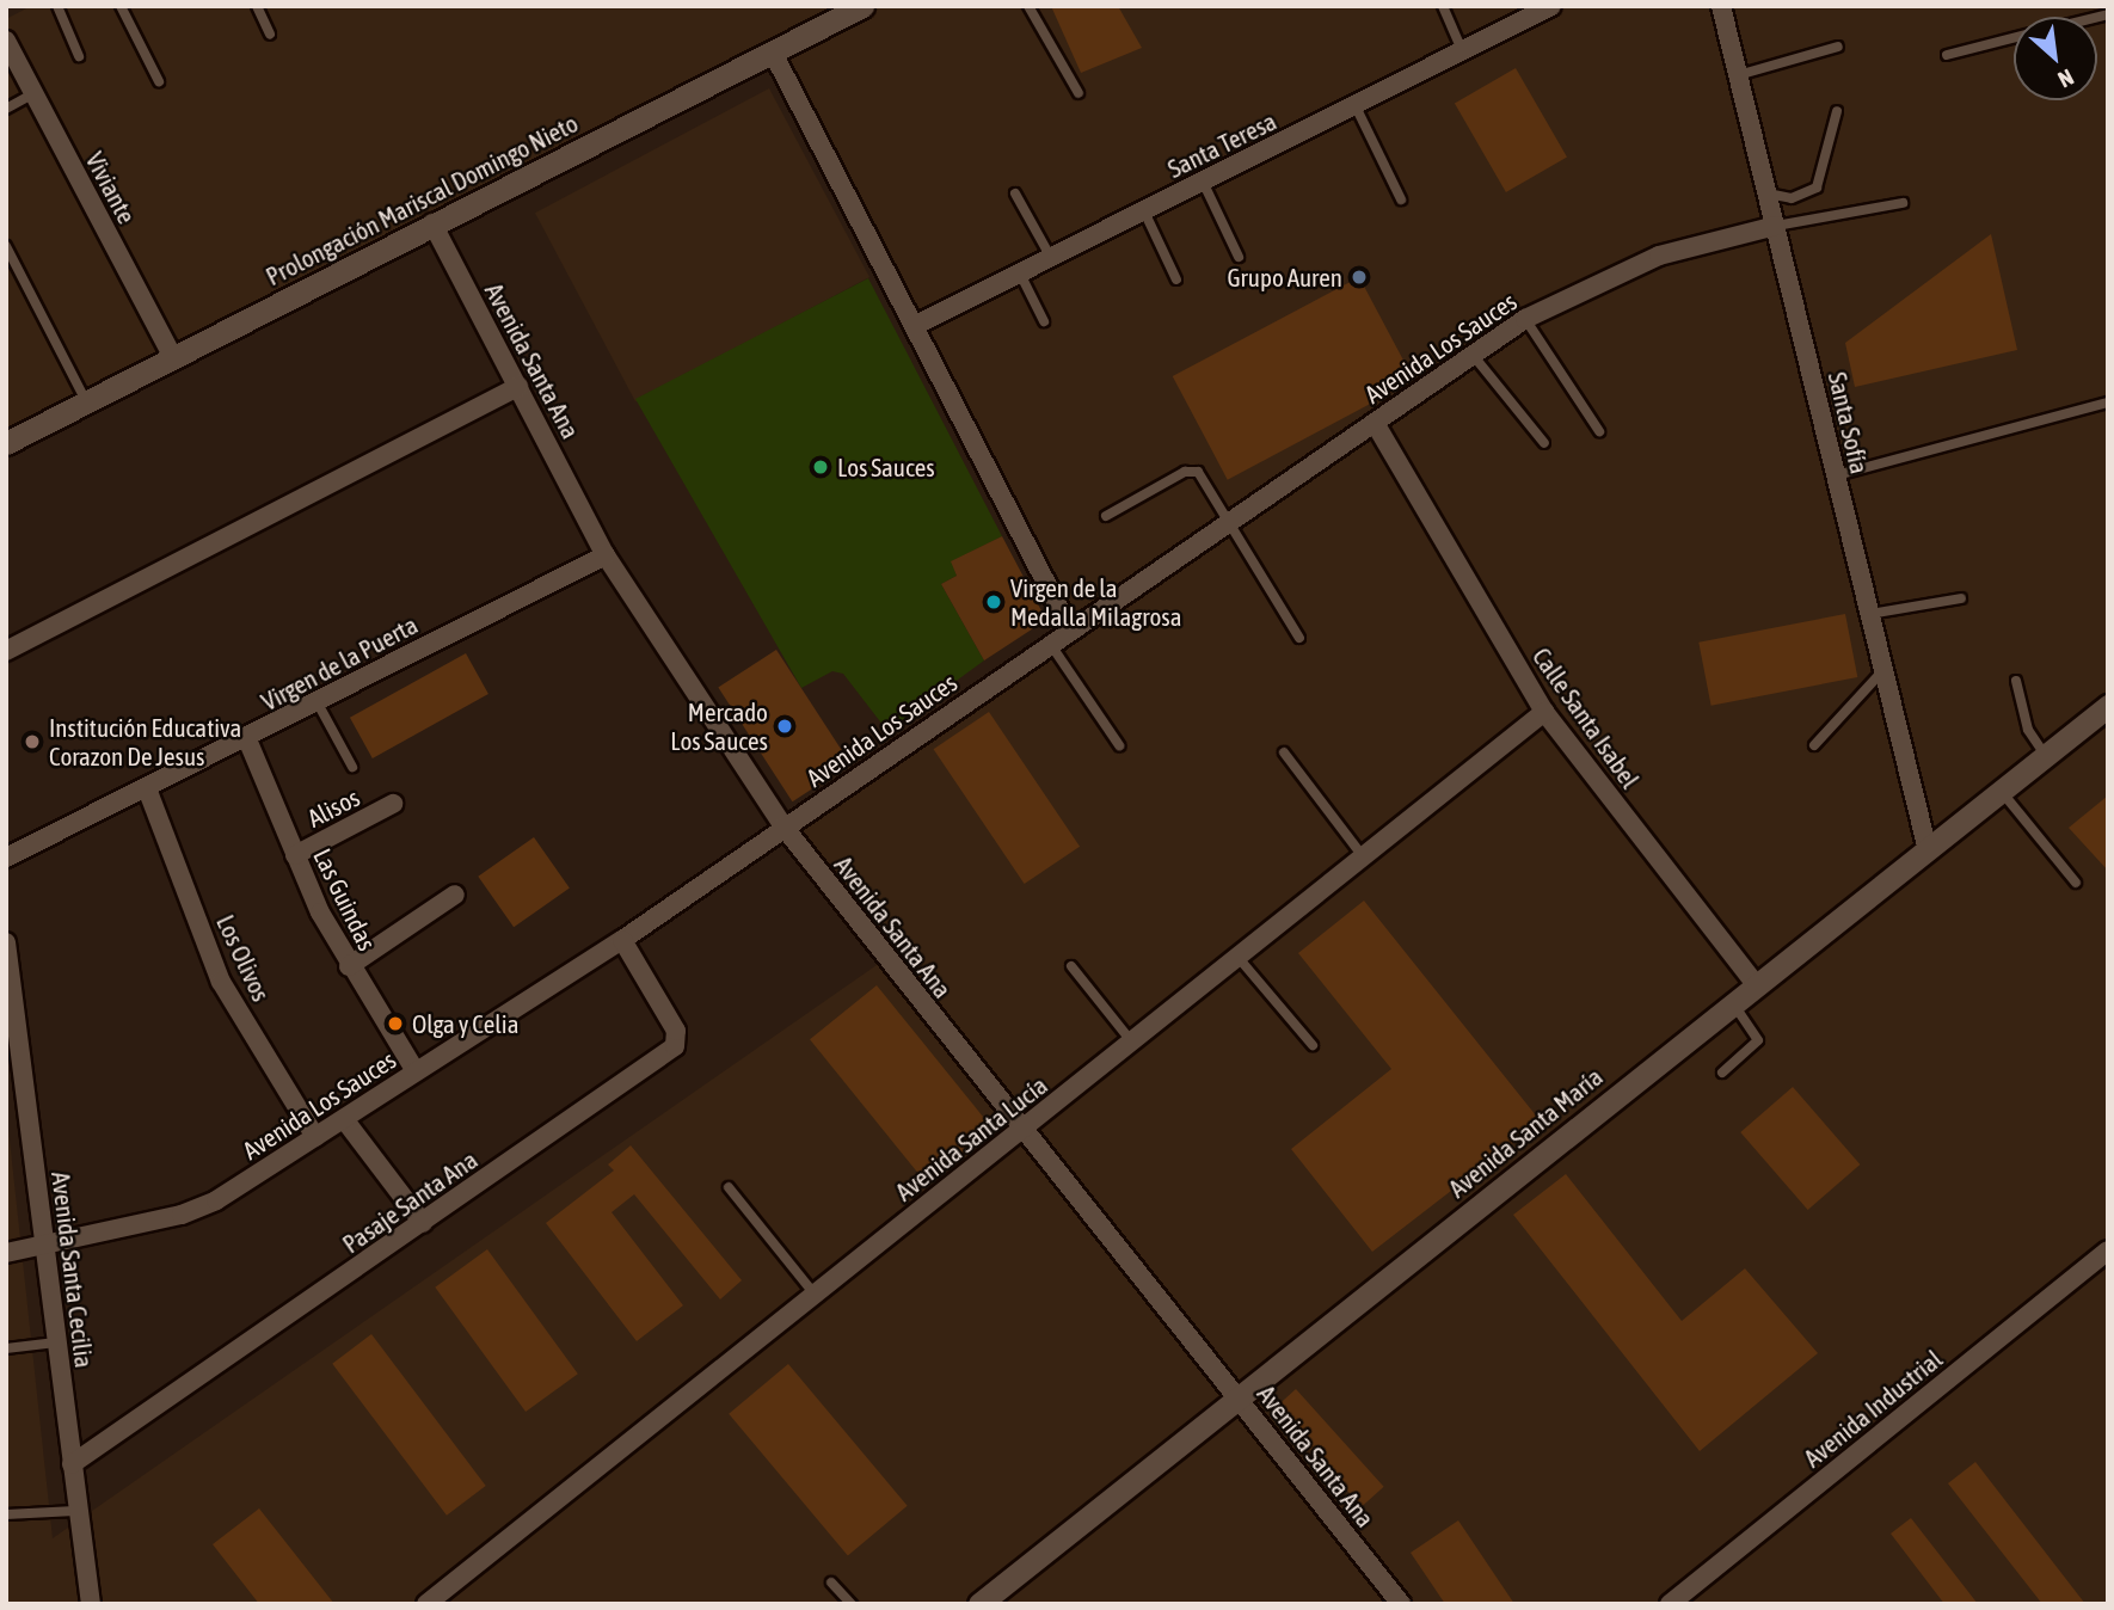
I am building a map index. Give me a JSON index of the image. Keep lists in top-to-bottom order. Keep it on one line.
{"streets":{"street":["Santa Teresa","Viviante","Prolongación Mariscal Domingo Nieto","Avenida Los Sauces","Avenida Santa Ana","Santa Sofía","Virgen de la Puerta","Calle Santa Isabel","Alisos","Las Guindas","Los Olivos","Avenida Santa María","Avenida Santa Lucía","Pasaje Santa Ana","Avenida Santa Cecilia","Avenida Industrial"]},"crossings":[["Viviante","Prolongación Mariscal Domingo Nieto"],["Prolongación Mariscal Domingo Nieto","Avenida Santa Ana"],["Avenida Los Sauces","Avenida Santa Ana"],["Avenida Los Sauces","Santa Sofía"],["Avenida Los Sauces","Calle Santa Isabel"],["Avenida Los Sauces","Las Guindas"],["Avenida Los Sauces","Los Olivos"],["Avenida Los Sauces","Pasaje Santa Ana"],["Avenida Los Sauces","Avenida Santa Cecilia"],["Avenida Santa Ana","Virgen de la Puerta"],["Avenida Santa Ana","Avenida Santa María"],["Avenida Santa Ana","Avenida Santa Lucía"],["Santa Sofía","Avenida Santa María"],["Virgen de la Puerta","Las Guindas"],["Virgen de la Puerta","Los Olivos"],["Calle Santa Isabel","Avenida Santa María"],["Calle Santa Isabel","Avenida Santa Lucía"],["Alisos","Las Guindas"],["Pasaje Santa Ana","Avenida Santa Cecilia"]],"places":["Grupo Auren","Los Sauces","Virgen de la Medalla Milagrosa","Mercado Los Sauces","Institución Educativa Corazon De Jesus","Olga y Celia"],"north":"bottom right"}
